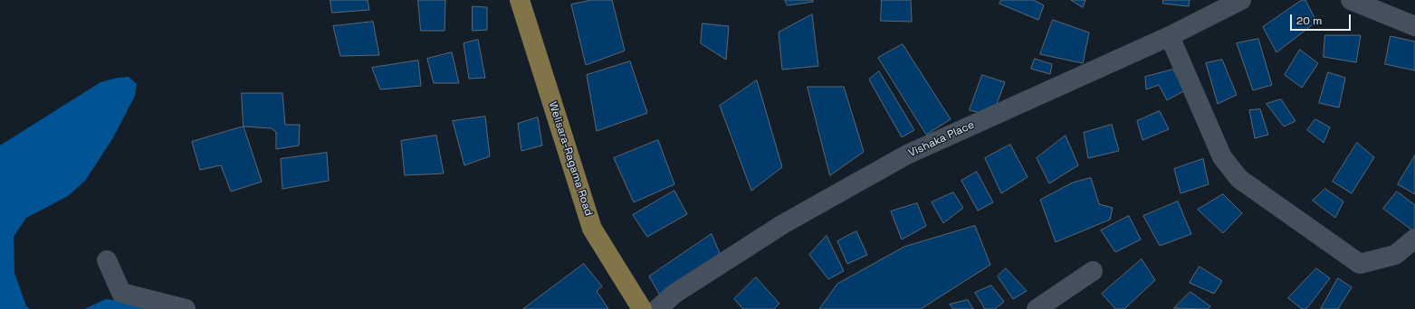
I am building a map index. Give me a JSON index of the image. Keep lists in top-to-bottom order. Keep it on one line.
{"streets":{"main road":["Welisara-Ragama Road"],"street":["Vishaka Place"]},"scale_bar":"20 m"}
